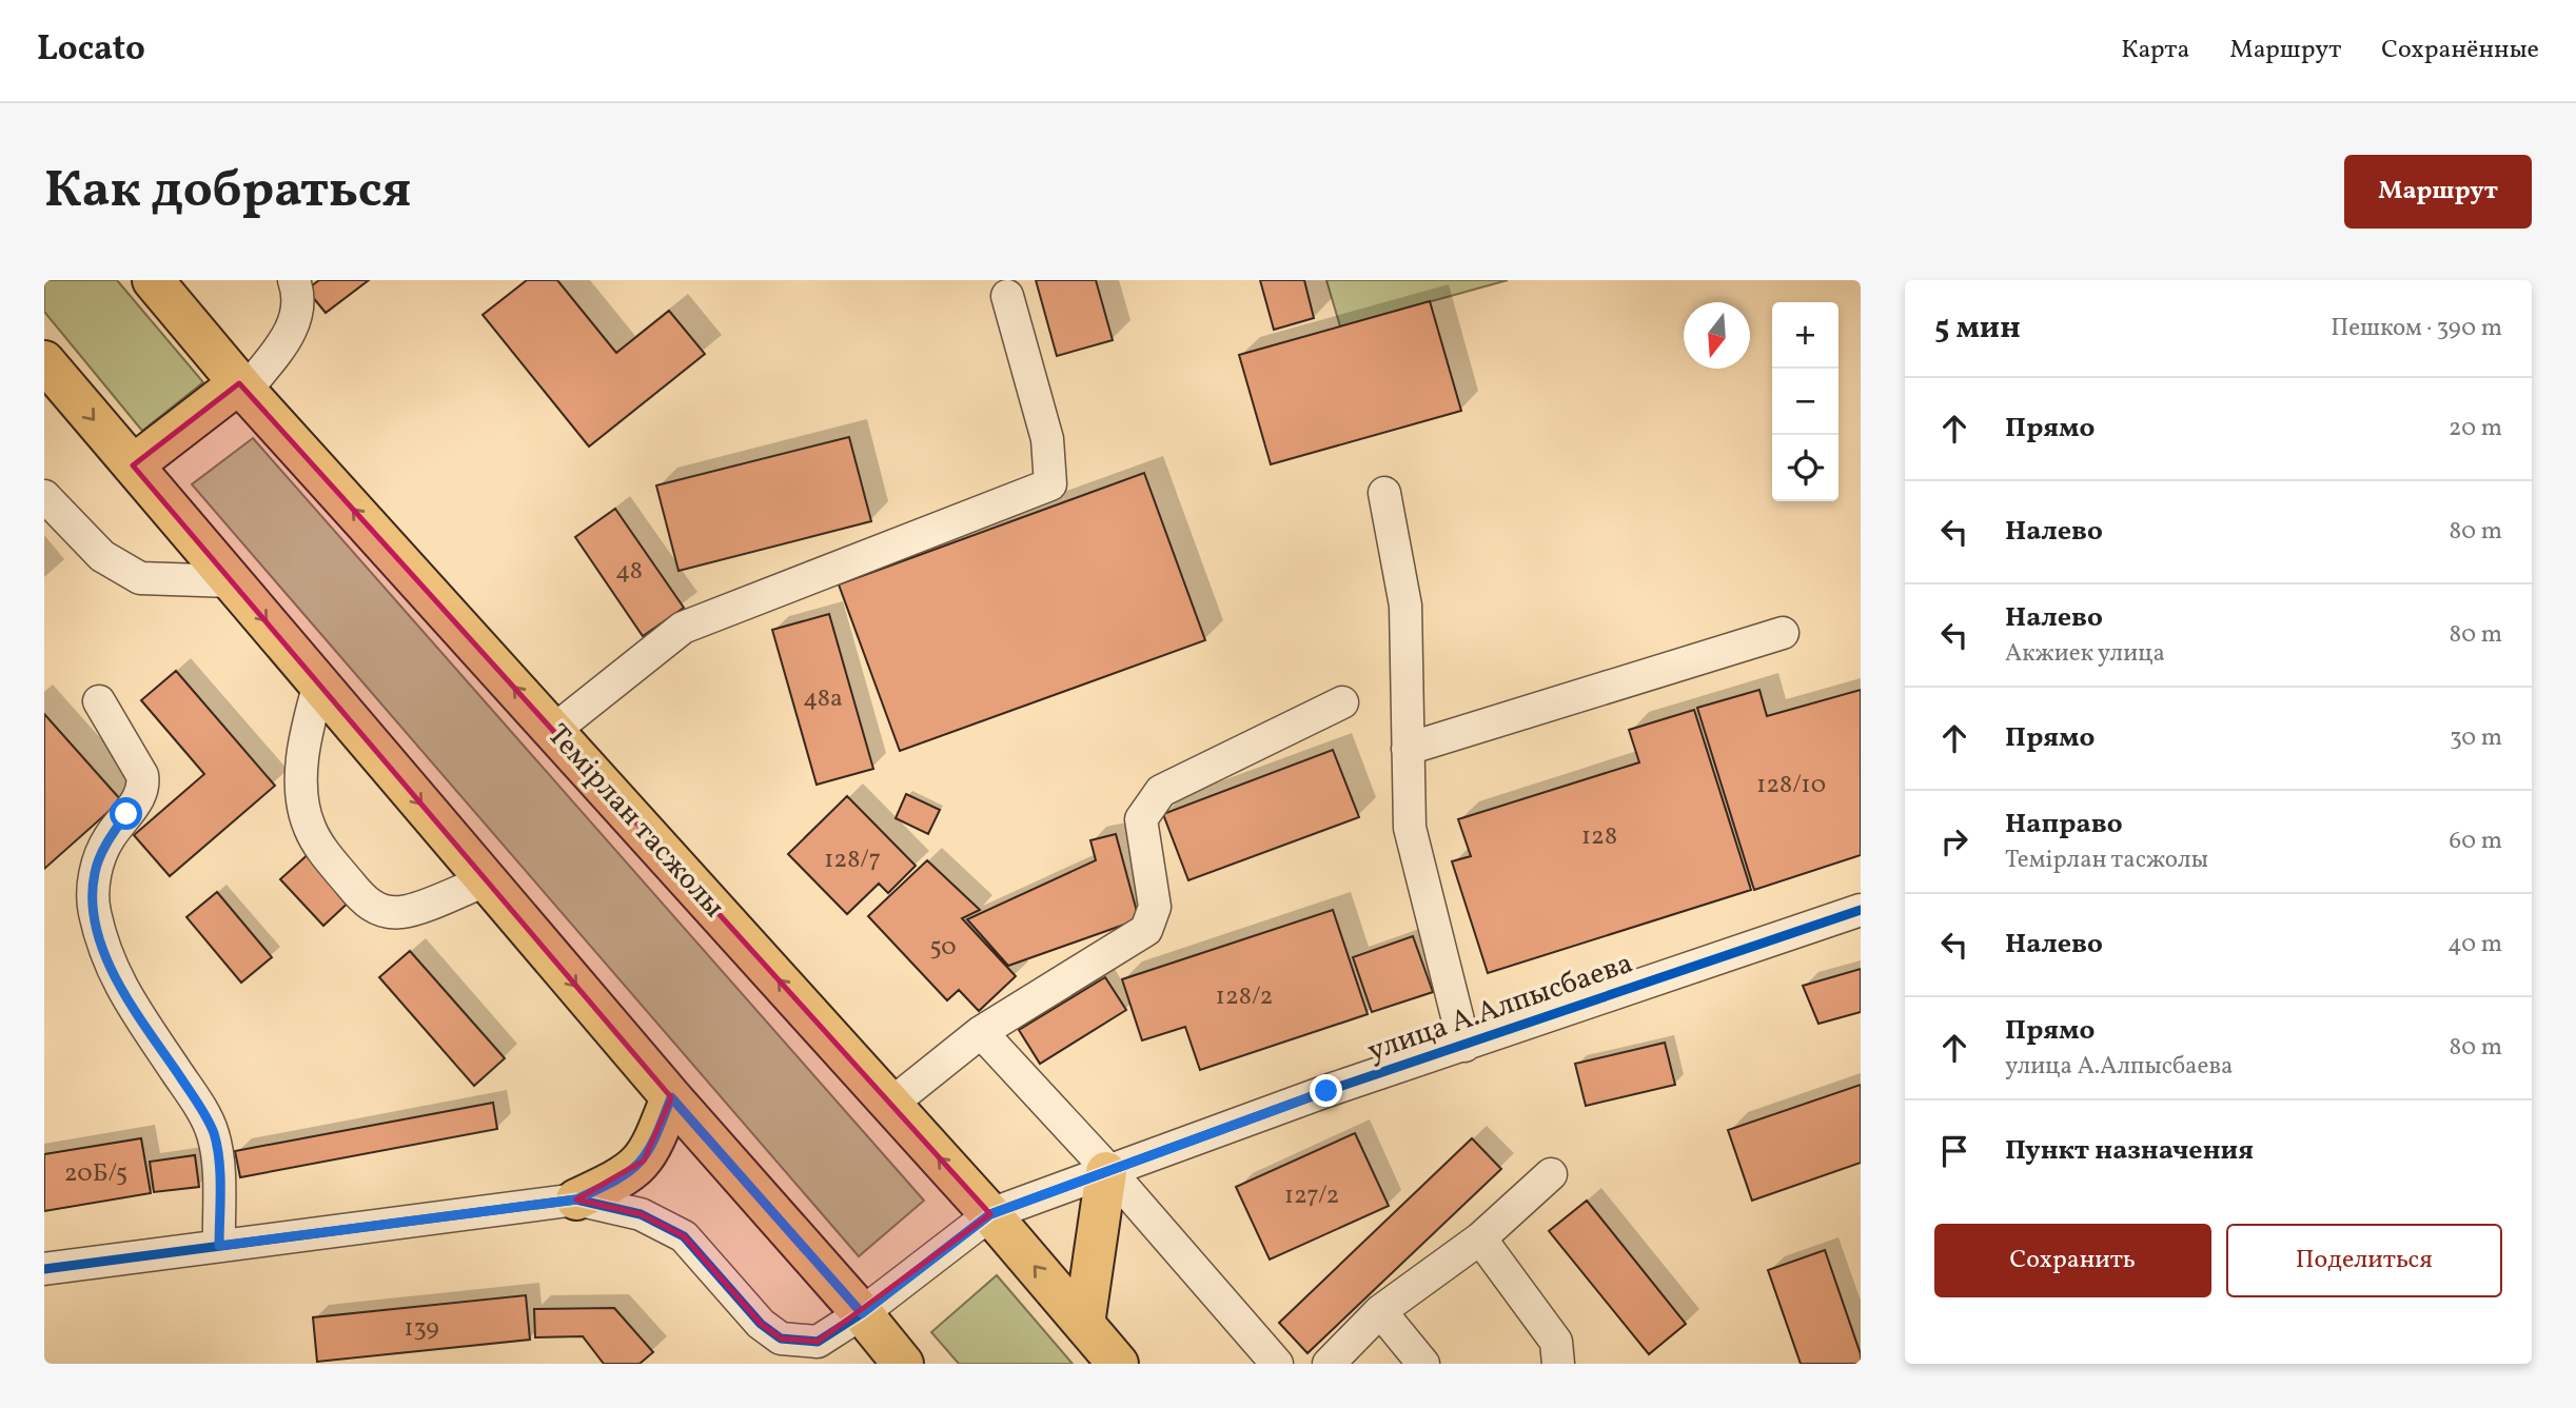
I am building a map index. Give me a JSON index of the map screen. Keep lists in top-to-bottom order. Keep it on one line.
{"streets":{"main road":["Темірлан тасжолы"],"street":["улица А.Алпысбаева"]},"crossings":[["Темірлан тасжолы","улица А.Алпысбаева"]],"house_numbers":["48","48а","128/10","128","128/7","50","128/2","20Б/5","127/2","139"],"north":"bottom","page":{"header":"Locato","nav":["Карта","Маршрут","Сохранённые"],"buttons":["Маршрут",["Сохранить","Поделиться"]],"title":"Как добраться","heading":["5 мин","Пешком · 390 m"],"map_buttons":["+","−"],"list":[["Прямо","20 m"],["Налево","80 m"],["Налево","Акжиек улица","80 m"],["Прямо","30 m"],["Направо","Темірлан тасжолы","60 m"],["Налево","40 m"],["Прямо","улица А.Алпысбаева","80 m"],"Пункт назначения"]}}
